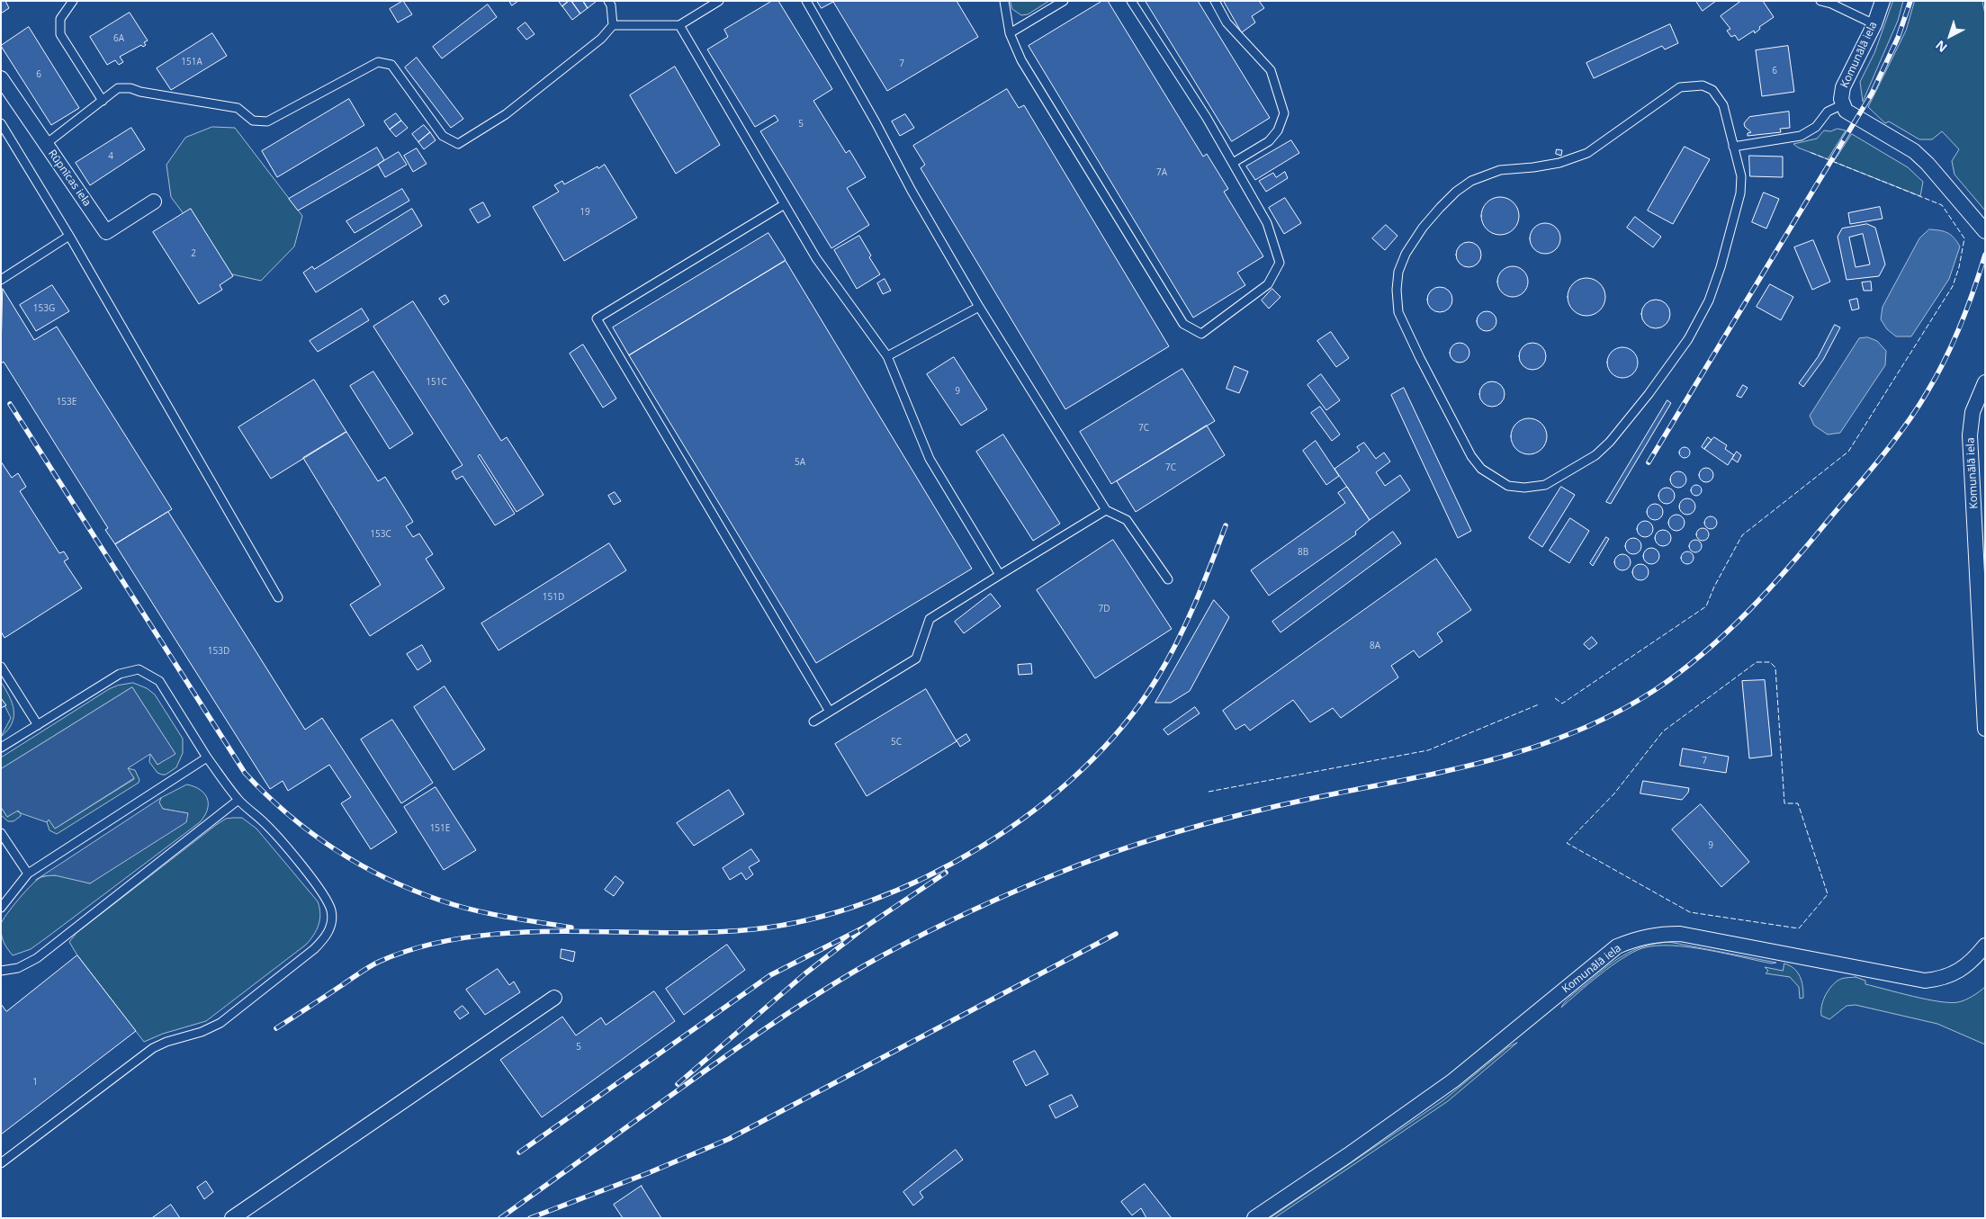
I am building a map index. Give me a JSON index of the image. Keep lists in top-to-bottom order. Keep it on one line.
{"streets":{"street":["Komunālā iela","Rūpnīcas iela"]},"house_numbers":["6A","151A","7","6","6","5","4","7A","19","2","153G","151C","9","153E","7C","5A","7C","153C","8B","151D","7D","8A","153D","5C","7","151E","9","5","1"],"north":"bottom left"}
